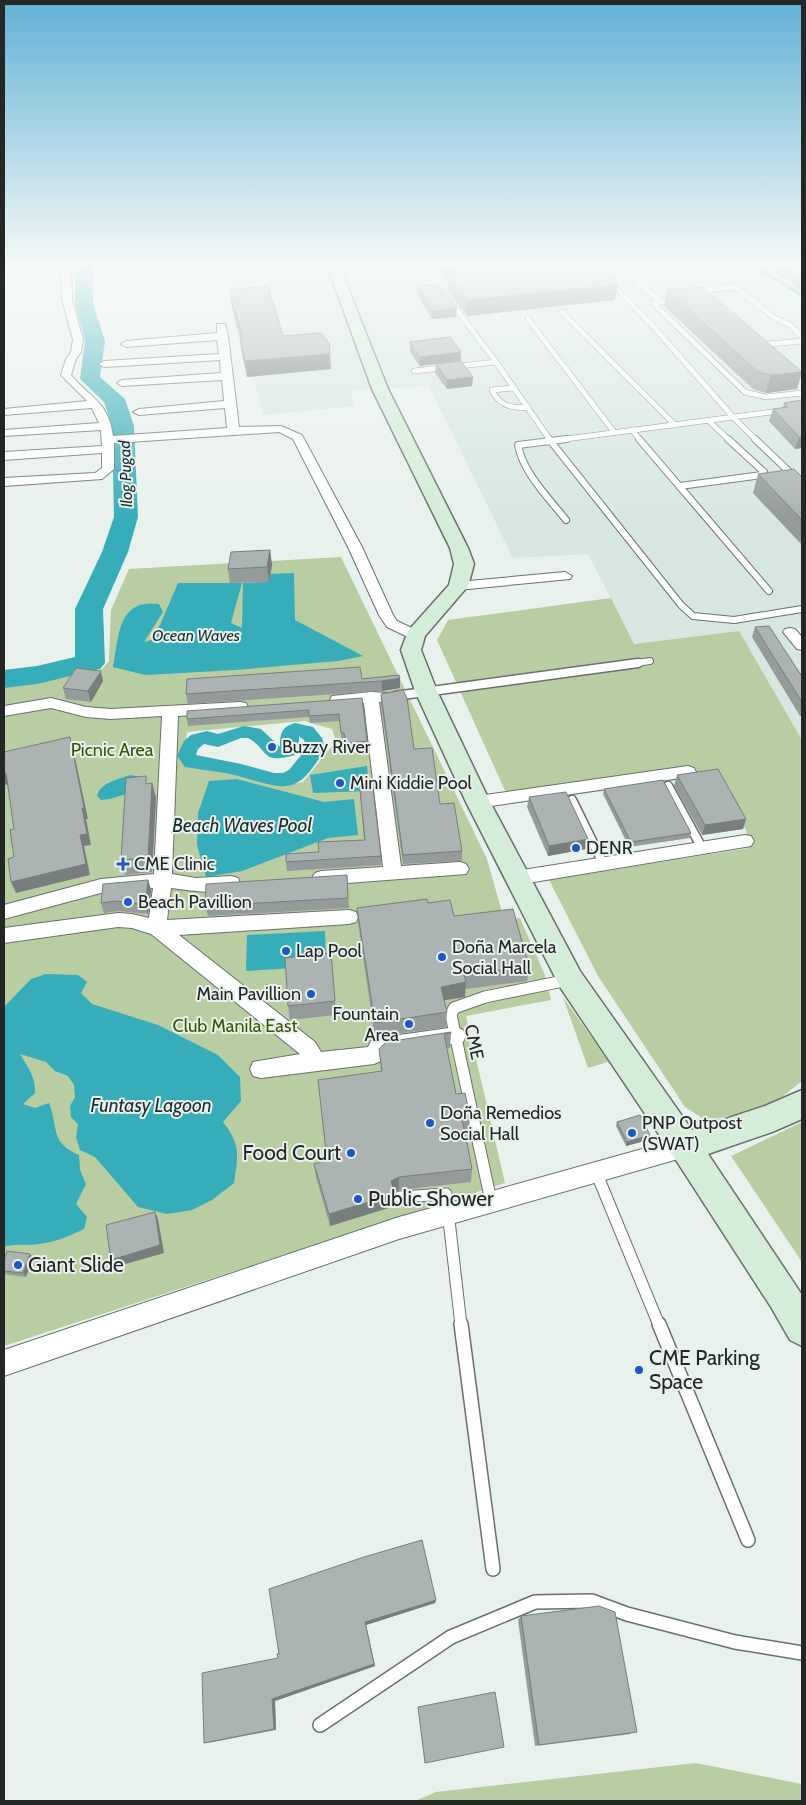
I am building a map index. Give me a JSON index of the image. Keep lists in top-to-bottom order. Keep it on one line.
{"streets":{"lane":["CME"]},"water":["Ilog Pugad","Ocean Waves","Beach Waves Pool","Funtasy Lagoon"],"parks":["Picnic Area","Club Manila East"],"places":{"other":["Buzzy River","Mini Kiddie Pool","DENR","Beach Pavillion","Lap Pool","Doña Marcela Social Hall","Main Pavillion","Fountain Area","Doña Remedios Social Hall","PNP Outpost (SWAT)","Food Court","Public Shower","Giant Slide","CME Parking Space"],"health":["CME Clinic"]}}
